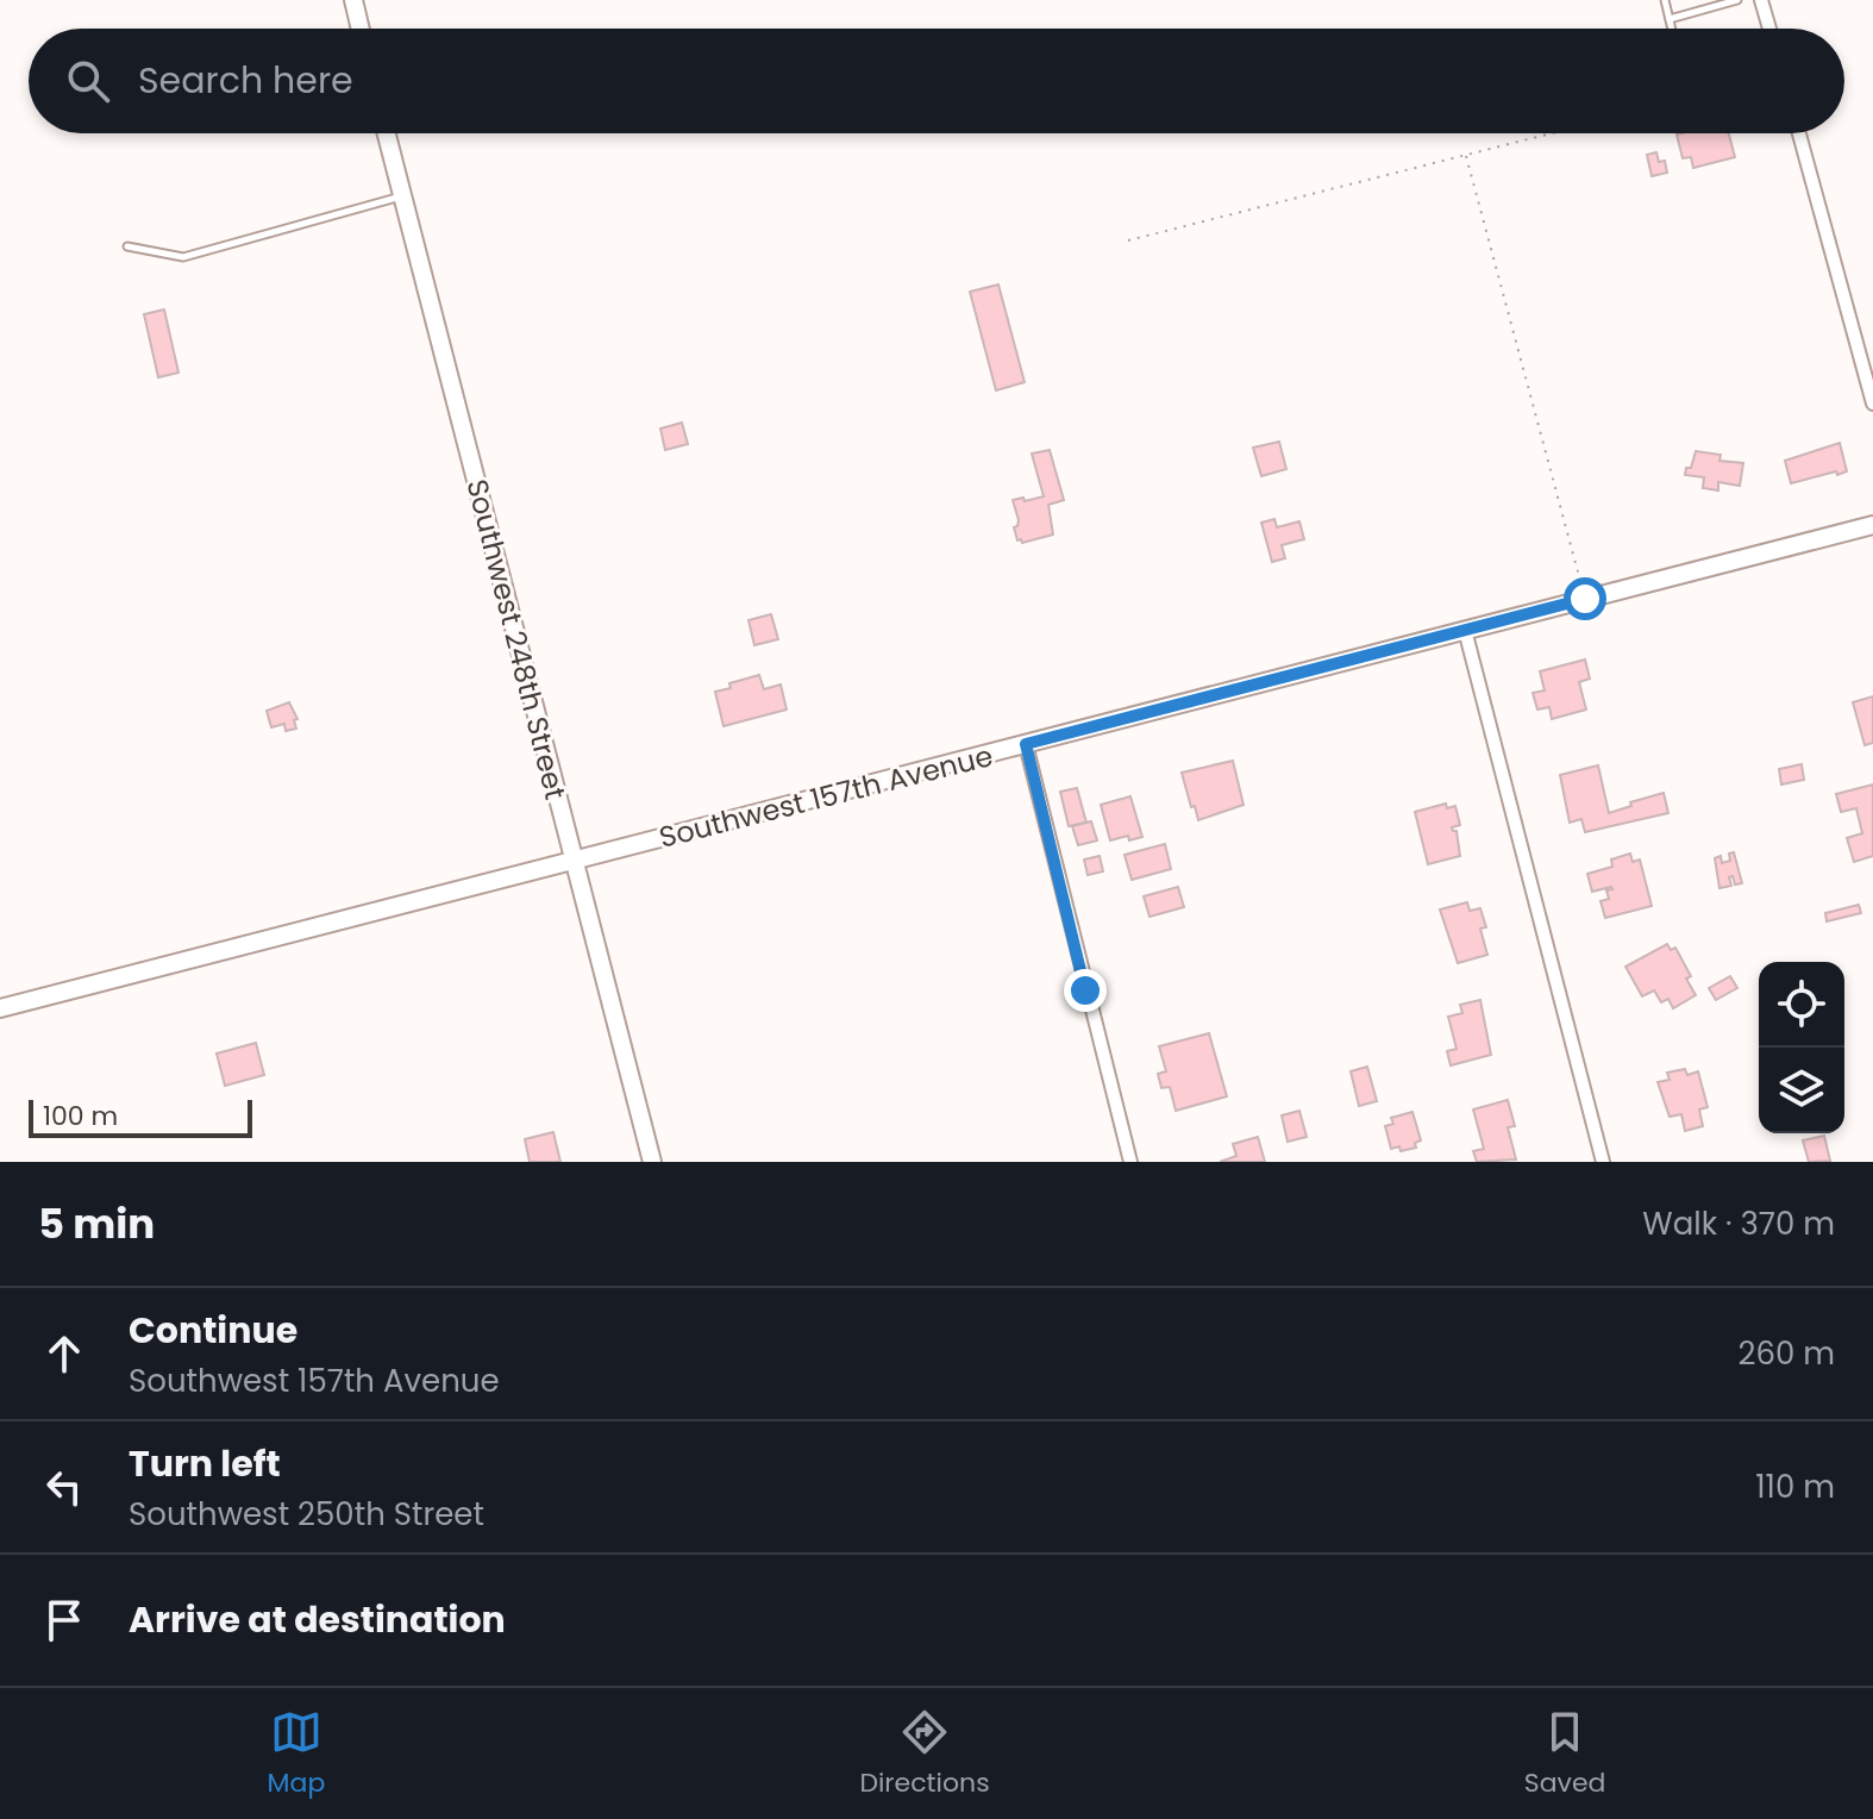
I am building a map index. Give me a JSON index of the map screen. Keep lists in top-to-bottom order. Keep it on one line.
{"streets":{"street":["Southwest 248th Street","Southwest 157th Avenue"]},"crossings":[["Southwest 248th Street","Southwest 157th Avenue"]],"scale_bar":"100 m","page":{"search":"Search here","scale":"100 m","heading":["5 min","Walk · 370 m"],"list":[["Continue","Southwest 157th Avenue","260 m"],["Turn left","Southwest 250th Street","110 m"],"Arrive at destination"],"nav":["Map","Directions","Saved"]}}
